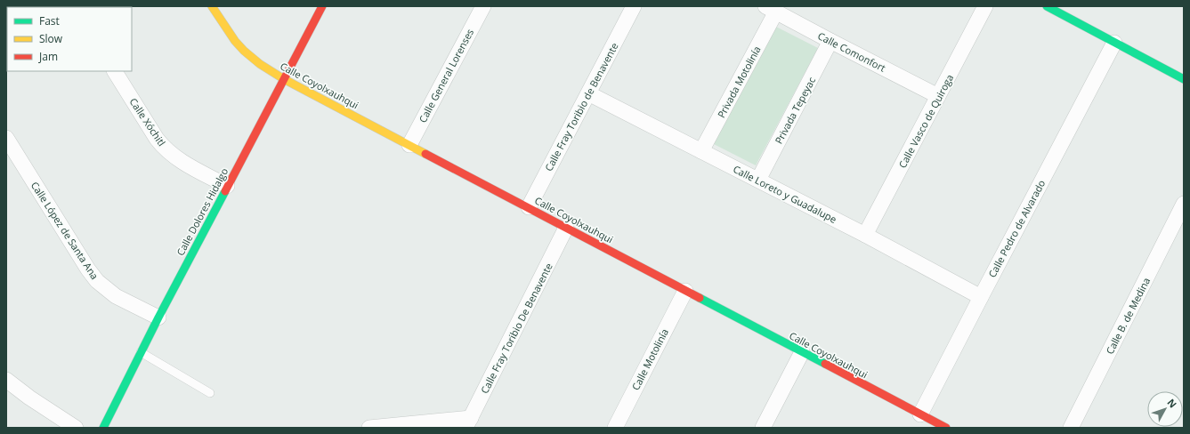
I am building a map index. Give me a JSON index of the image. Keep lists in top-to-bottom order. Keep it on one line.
{"streets":{"street":["Calle Comonfort","Calle General Lorenses","Privada Motolinía","Calle Coyolxauhqui","Calle Fray Toribio de Benavente","Privada Tepeyac","Calle Vasco de Quiroga","Calle Xóchitl","Calle Loreto y Guadalupe","Calle Dolores Hidalgo","Calle Pedro de Alvarado","Calle López de Santa Ana","Calle B. de Medina","Calle Fray Toribio De Benavente","Calle Motolinía"]},"crossings":[["Calle Comonfort","Privada Motolinía"],["Calle Comonfort","Privada Tepeyac"],["Calle Comonfort","Calle Vasco de Quiroga"],["Calle General Lorenses","Calle Coyolxauhqui"],["Privada Motolinía","Calle Loreto y Guadalupe"],["Calle Coyolxauhqui","Calle Fray Toribio de Benavente"],["Calle Coyolxauhqui","Calle Dolores Hidalgo"],["Calle Coyolxauhqui","Calle Pedro de Alvarado"],["Calle Coyolxauhqui","Calle Fray Toribio De Benavente"],["Calle Coyolxauhqui","Calle Motolinía"],["Calle Fray Toribio de Benavente","Calle Loreto y Guadalupe"],["Privada Tepeyac","Calle Loreto y Guadalupe"],["Calle Vasco de Quiroga","Calle Loreto y Guadalupe"],["Calle Xóchitl","Calle Dolores Hidalgo"],["Calle Loreto y Guadalupe","Calle Pedro de Alvarado"],["Calle Dolores Hidalgo","Calle López de Santa Ana"]],"legend":["Fast","Slow","Jam"],"north":"top right"}
